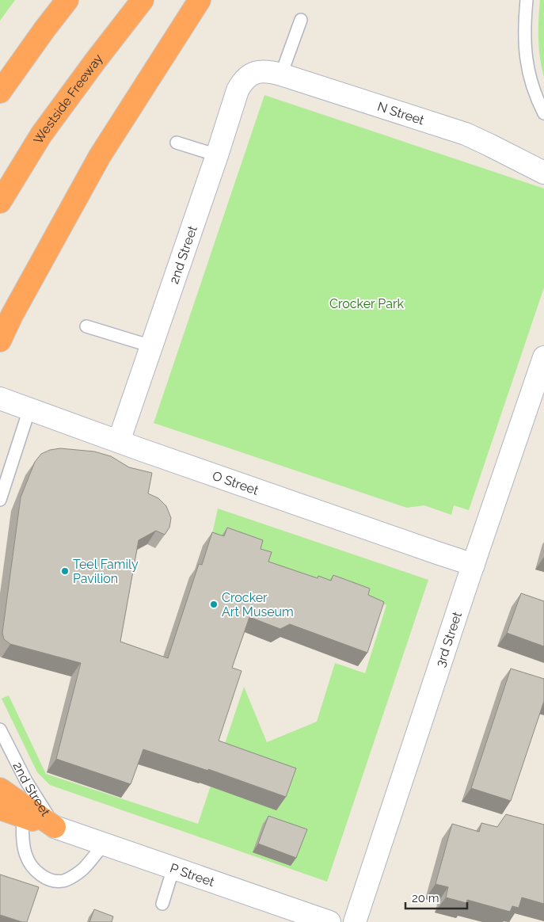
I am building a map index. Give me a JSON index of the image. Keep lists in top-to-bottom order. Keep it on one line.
{"streets":{"highway":["Westside Freeway"],"street":["N Street","2nd Street","O Street","3rd Street","P Street"]},"crossings":[["N Street","2nd Street"],["2nd Street","O Street"],["2nd Street","P Street"],["O Street","3rd Street"]],"parks":["Crocker Park"],"places":["Teel Family Pavilion","Crocker Art Museum"],"scale_bar":"20 m"}
